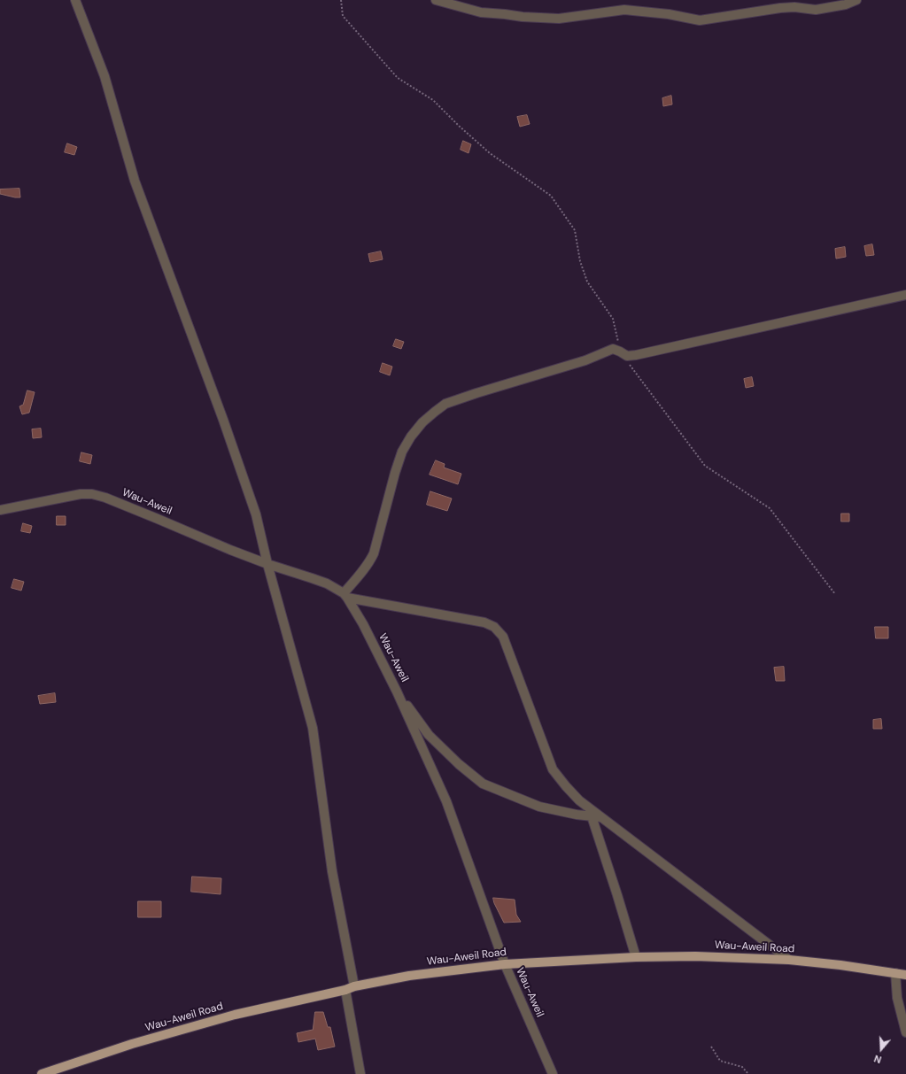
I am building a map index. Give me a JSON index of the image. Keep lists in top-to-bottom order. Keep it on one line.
{"streets":{"main road":["Wau-Aweil Road"],"street":["Wau-Aweil"]},"crossings":[["Wau-Aweil","Wau-Aweil Road"]],"north":"bottom"}
